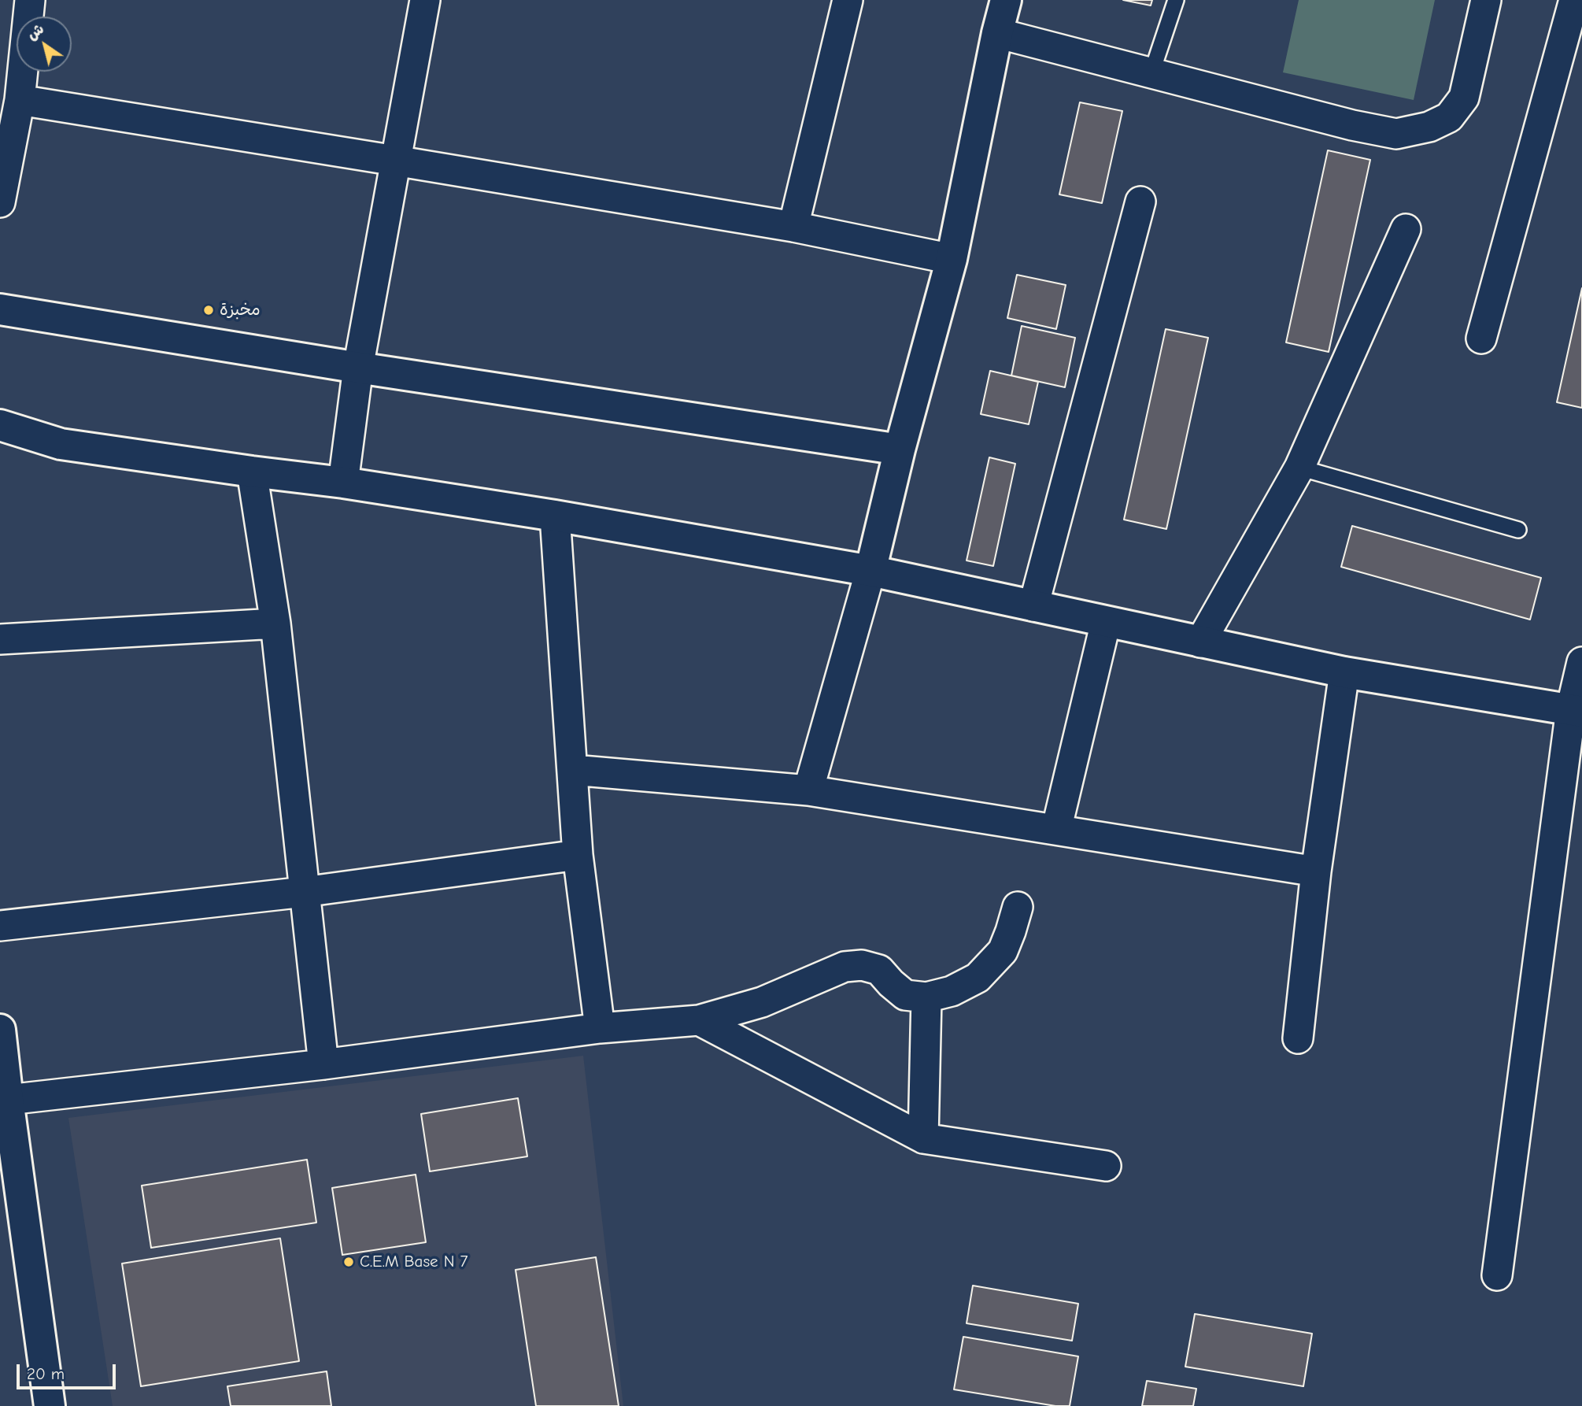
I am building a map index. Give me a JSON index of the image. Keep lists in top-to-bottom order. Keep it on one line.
{"places":["مخبزة","C.E.M Base N 7"],"scale_bar":"20 m","north":"top left"}
